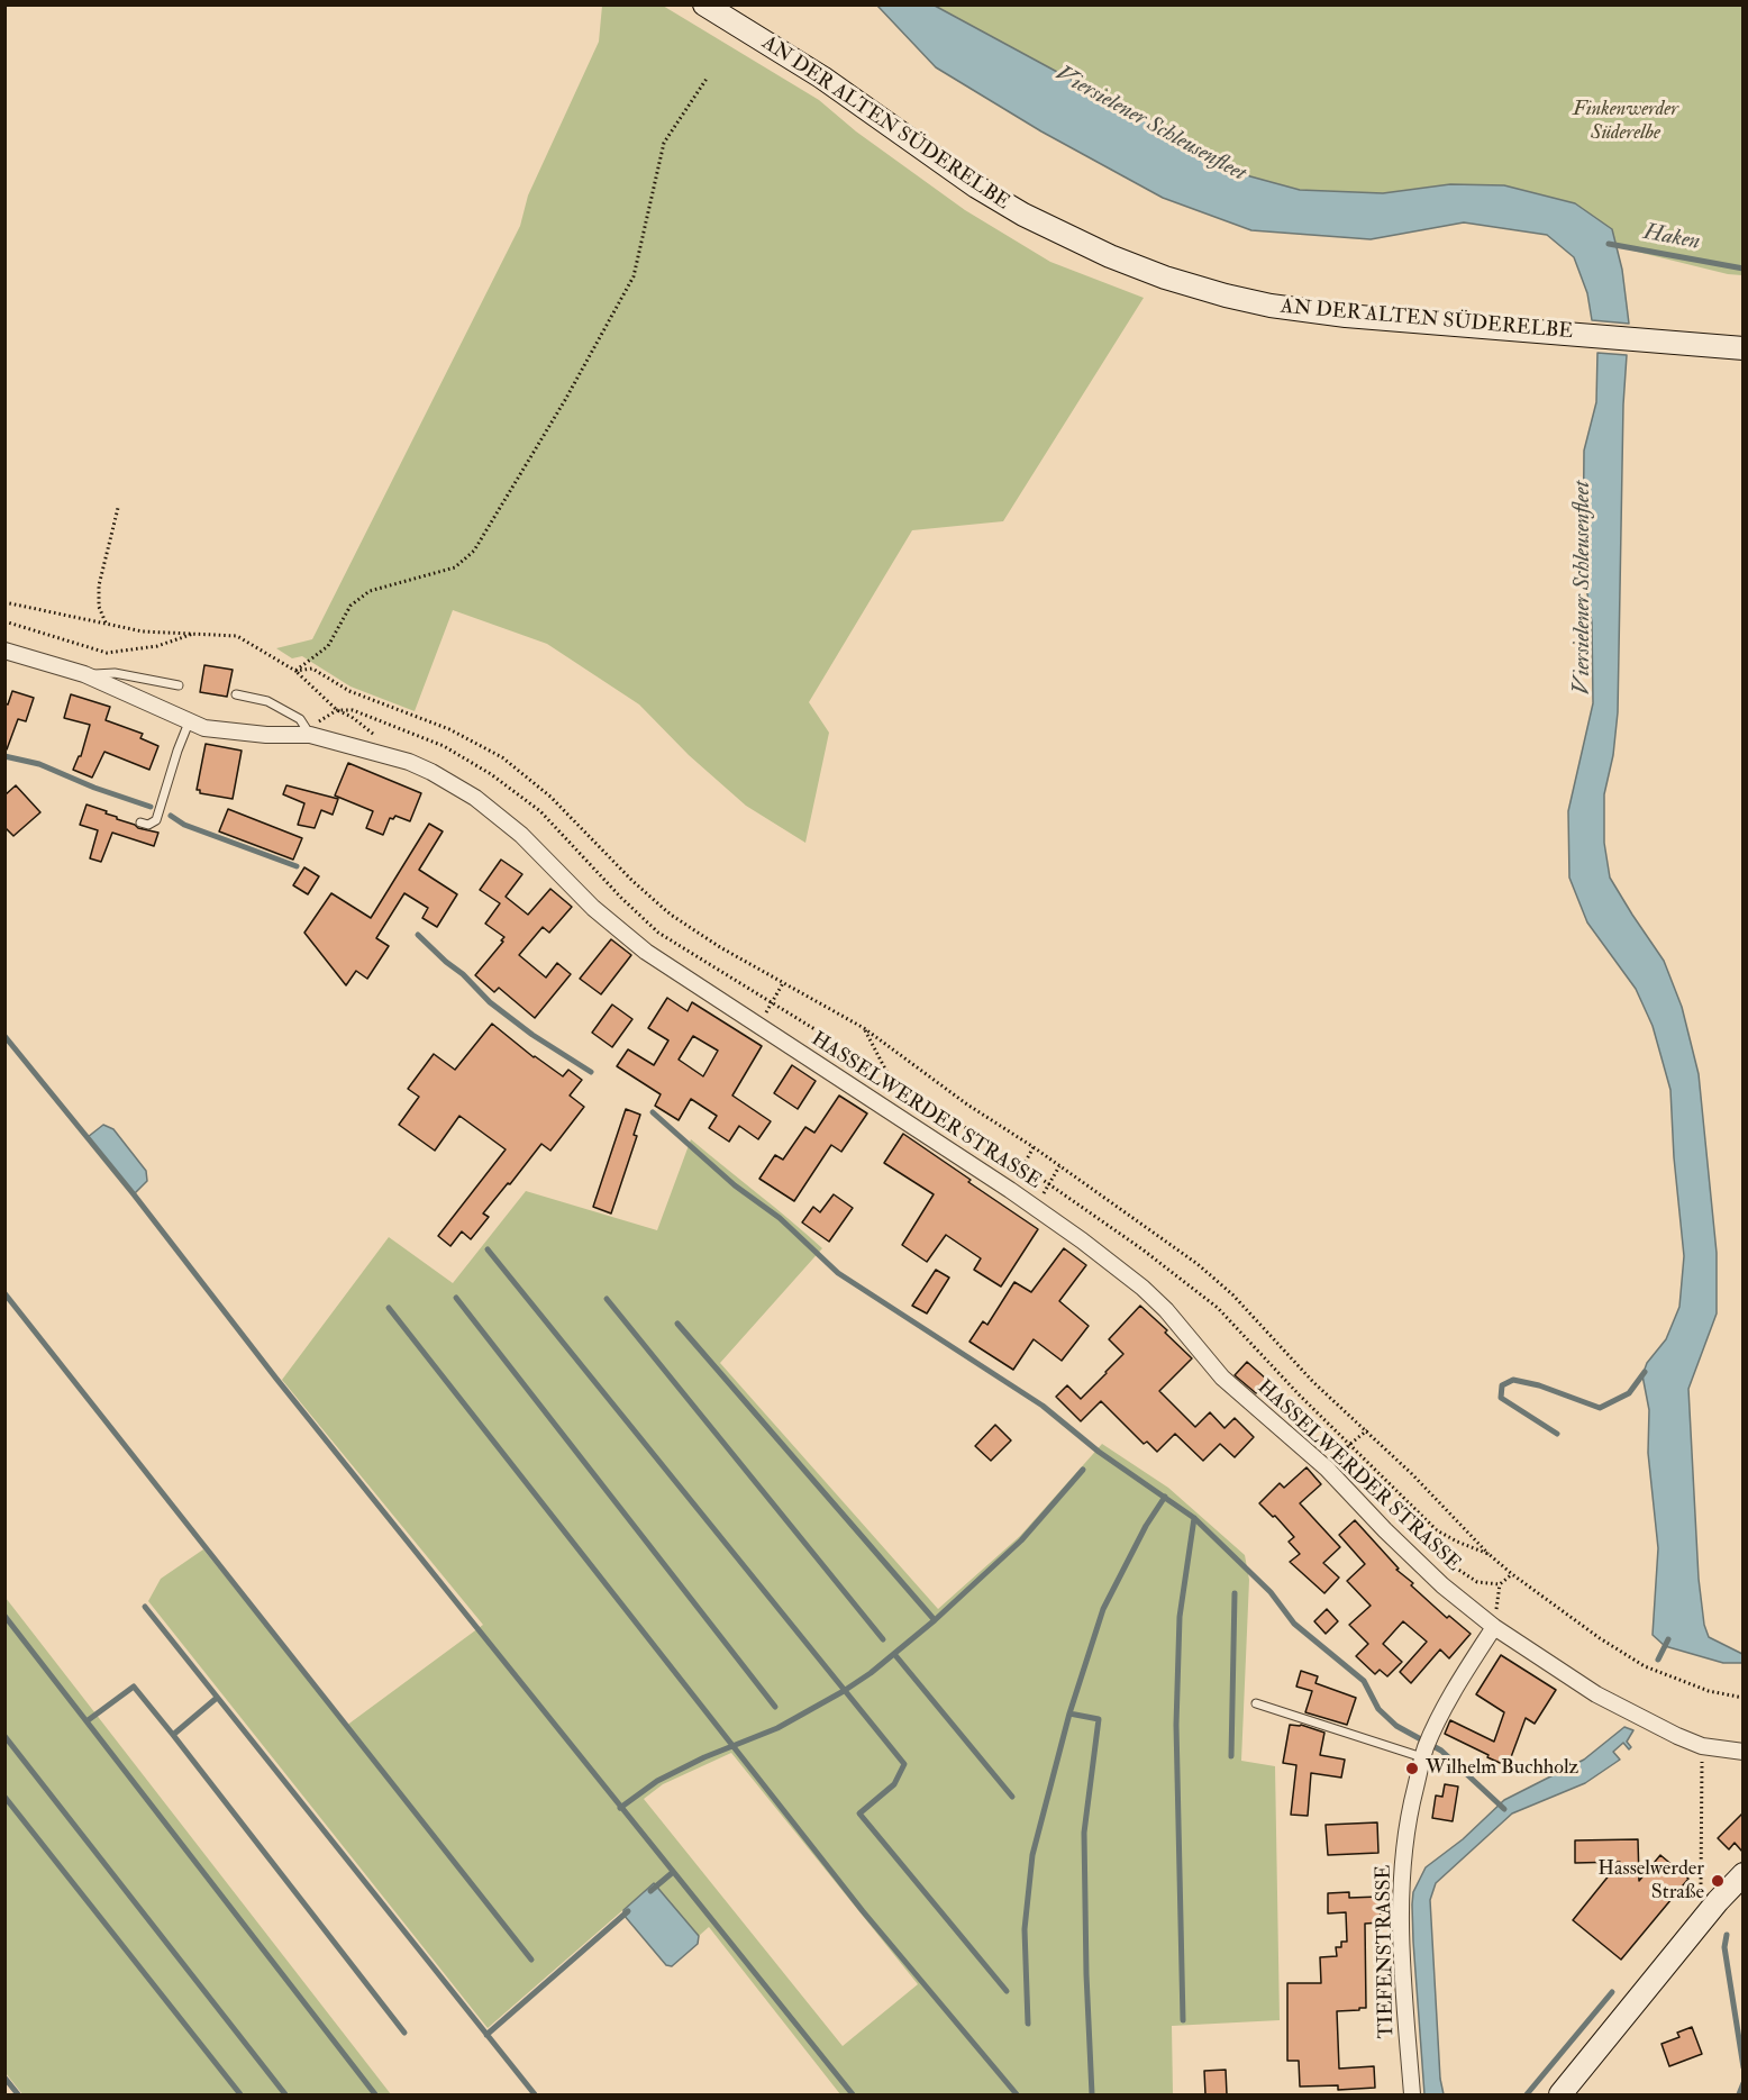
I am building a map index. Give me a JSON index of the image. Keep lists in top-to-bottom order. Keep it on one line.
{"streets":{"main road":["AN DER ALTEN SÜDERELBE"],"street":["HASSELWERDER STRASSE","TIEFENSTRASSE"]},"crossings":[["HASSELWERDER STRASSE","TIEFENSTRASSE"]],"water":["Viersielener Schleusenfleet","Haken"],"parks":["Finkenwerder Süderelbe"],"places":["Wilhelm Buchholz","Hasselwerder Straße"]}
